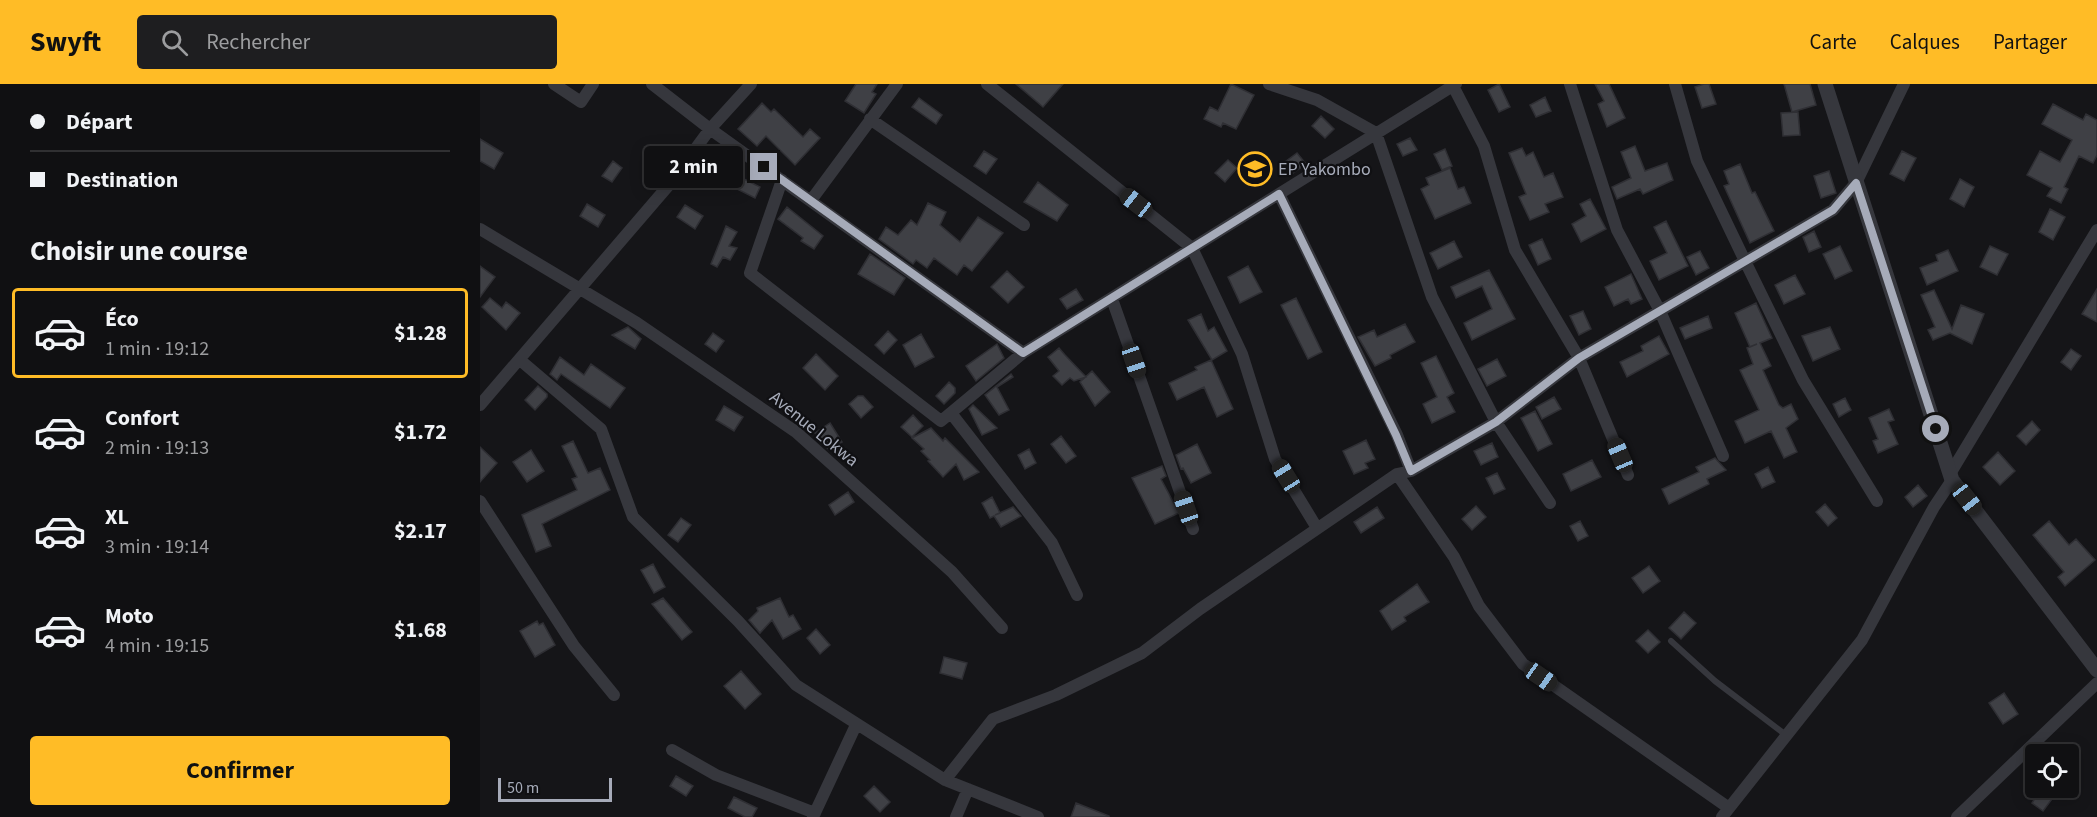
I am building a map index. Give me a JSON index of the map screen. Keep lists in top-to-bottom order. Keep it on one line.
{"streets":{"street":["Avenue Lokwa"]},"places":{"school or university":["EP Yakombo"]},"scale_bar":"50 m","page":{"header":"Swyft","search":"Rechercher","nav":["Carte","Calques","Partager"],"banner":["Départ","Destination"],"bubble":"2 min","heading":"Choisir une course","list":[{"name":"Éco","note":"1 min · 19:12","value":"$1.28"},{"name":"Confort","note":"2 min · 19:13","value":"$1.72"},{"name":"XL","note":"3 min · 19:14","value":"$2.17"},{"name":"Moto","note":"4 min · 19:15","value":"$1.68"}],"buttons":"Confirmer","scale":"50 m"}}
